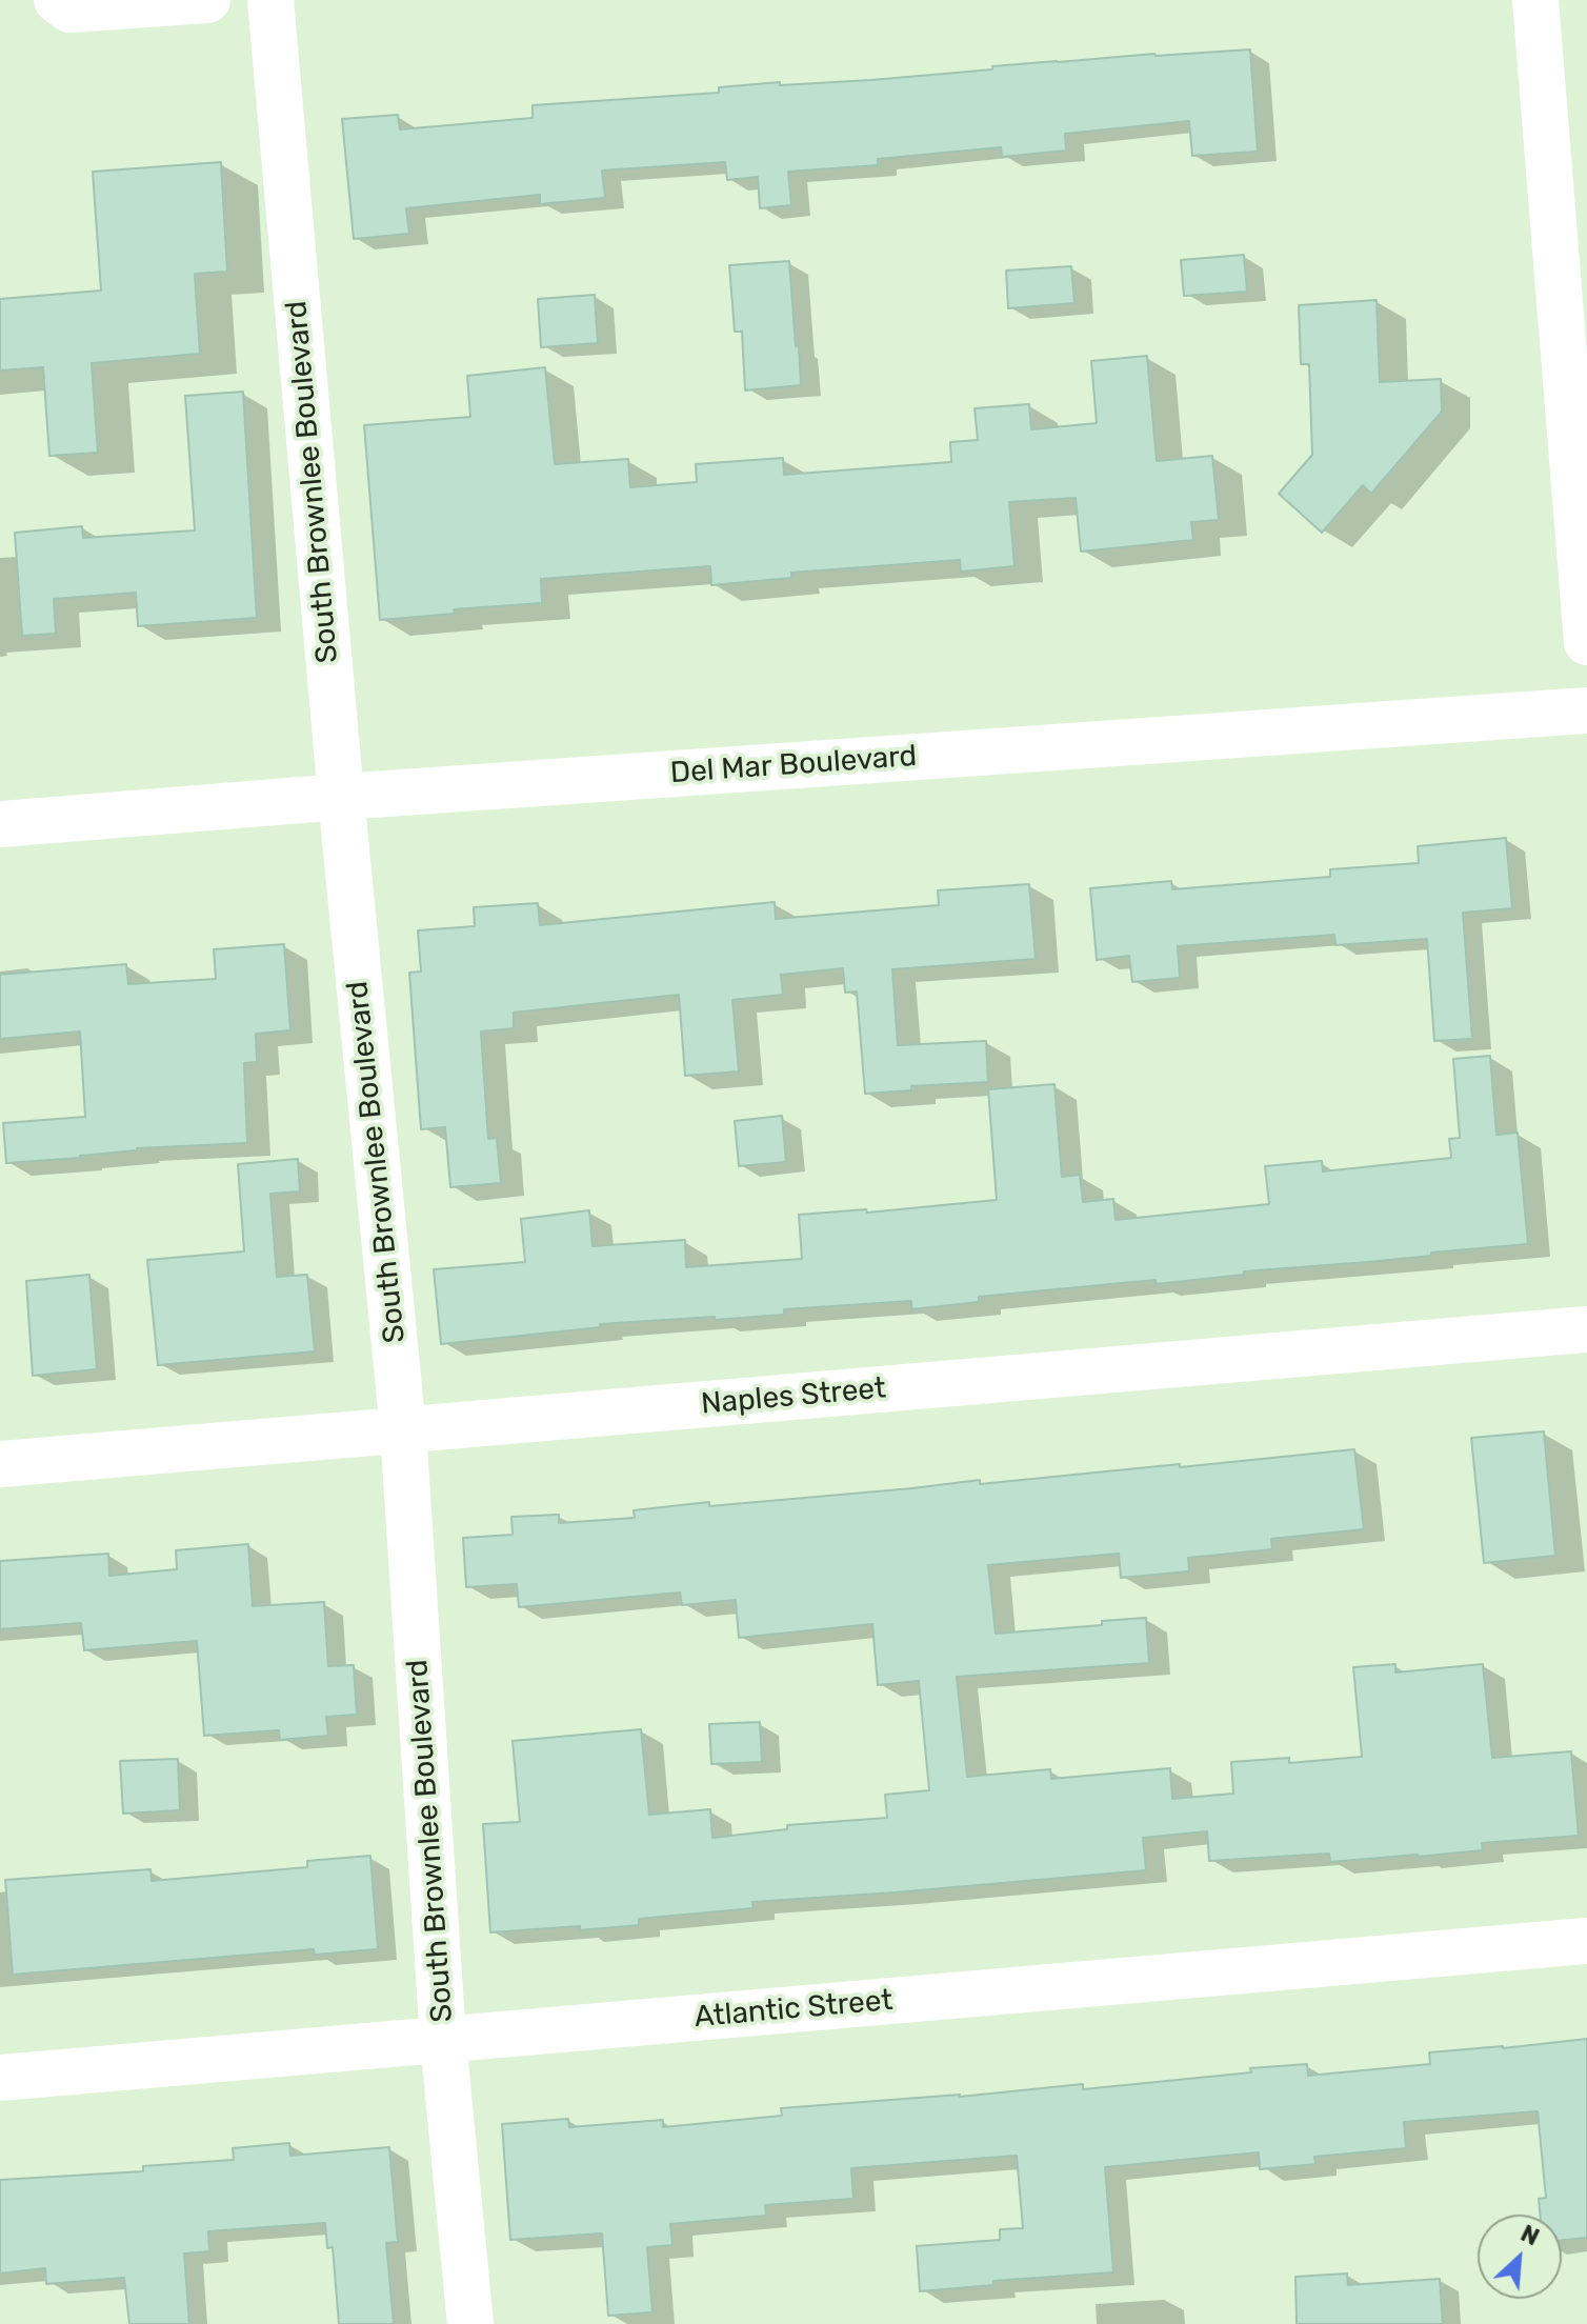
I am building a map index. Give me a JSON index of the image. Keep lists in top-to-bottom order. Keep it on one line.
{"streets":{"street":["South Brownlee Boulevard","Del Mar Boulevard","Naples Street","Atlantic Street"]},"crossings":[["South Brownlee Boulevard","Del Mar Boulevard"],["South Brownlee Boulevard","Naples Street"],["South Brownlee Boulevard","Atlantic Street"]],"north":"top right"}
